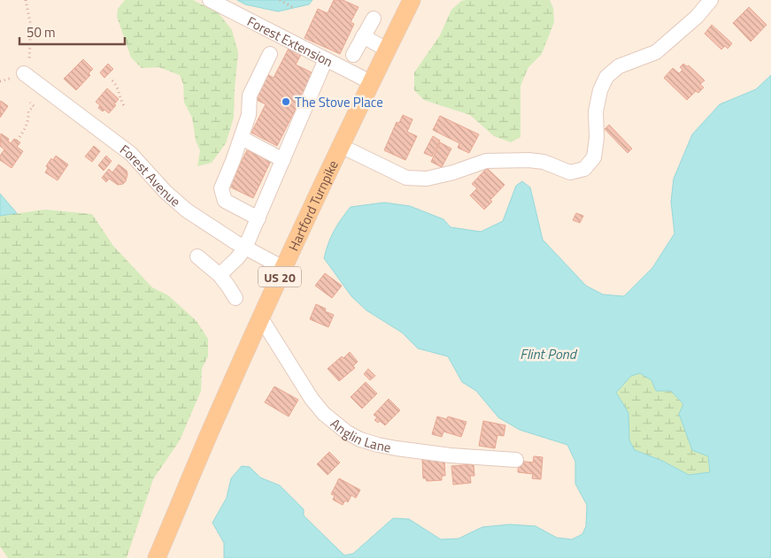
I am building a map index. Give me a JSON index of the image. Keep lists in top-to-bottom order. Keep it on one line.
{"streets":{"main road":["Hartford Turnpike","US 20"],"street":["Forest Extension","Forest Avenue","Anglin Lane"]},"crossings":[["Forest Extension","Hartford Turnpike"],["Forest Avenue","Hartford Turnpike"],["Hartford Turnpike","Anglin Lane"]],"water":["Flint Pond"],"places":["The Stove Place"],"scale_bar":"50 m"}
